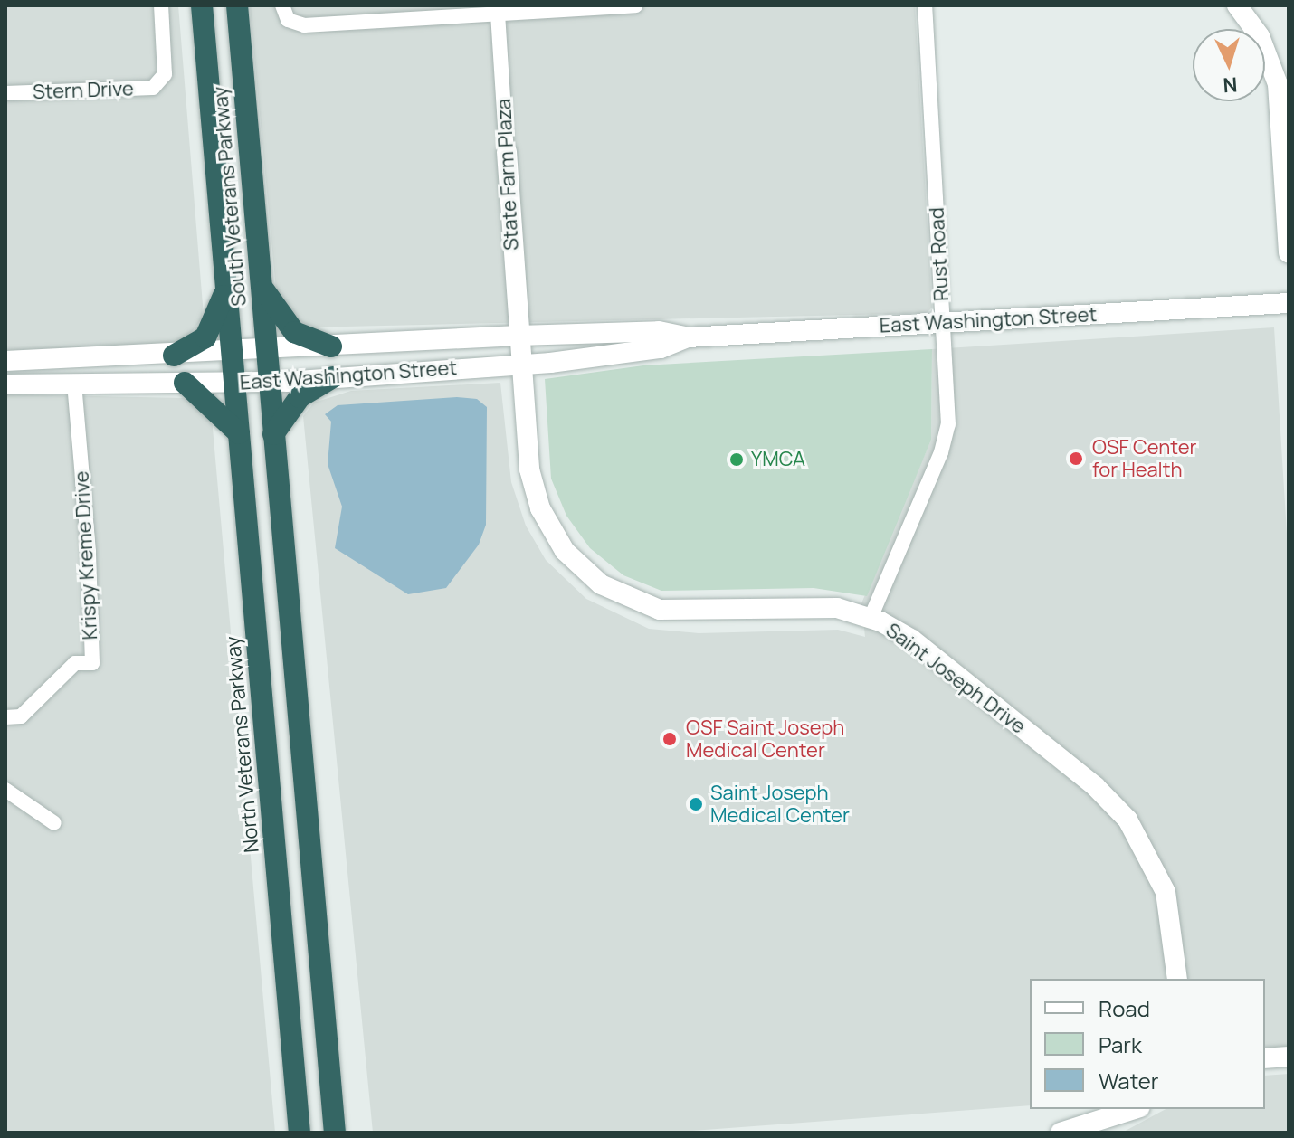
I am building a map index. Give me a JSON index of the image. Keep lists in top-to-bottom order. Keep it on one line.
{"streets":{"highway":["South Veterans Parkway","North Veterans Parkway"],"main road":["State Farm Plaza","East Washington Street","Saint Joseph Drive"],"street":["Stern Drive","Rust Road","Krispy Kreme Drive"]},"crossings":[["State Farm Plaza","East Washington Street"],["State Farm Plaza","Saint Joseph Drive"],["South Veterans Parkway","East Washington Street"],["South Veterans Parkway","North Veterans Parkway"],["Rust Road","East Washington Street"],["Rust Road","Saint Joseph Drive"],["East Washington Street","Krispy Kreme Drive"],["East Washington Street","Saint Joseph Drive"],["East Washington Street","North Veterans Parkway"]],"places":["OSF Center for Health","YMCA","OSF Saint Joseph Medical Center","Saint Joseph Medical Center"],"legend":["Road","Park","Water"],"north":"bottom"}
